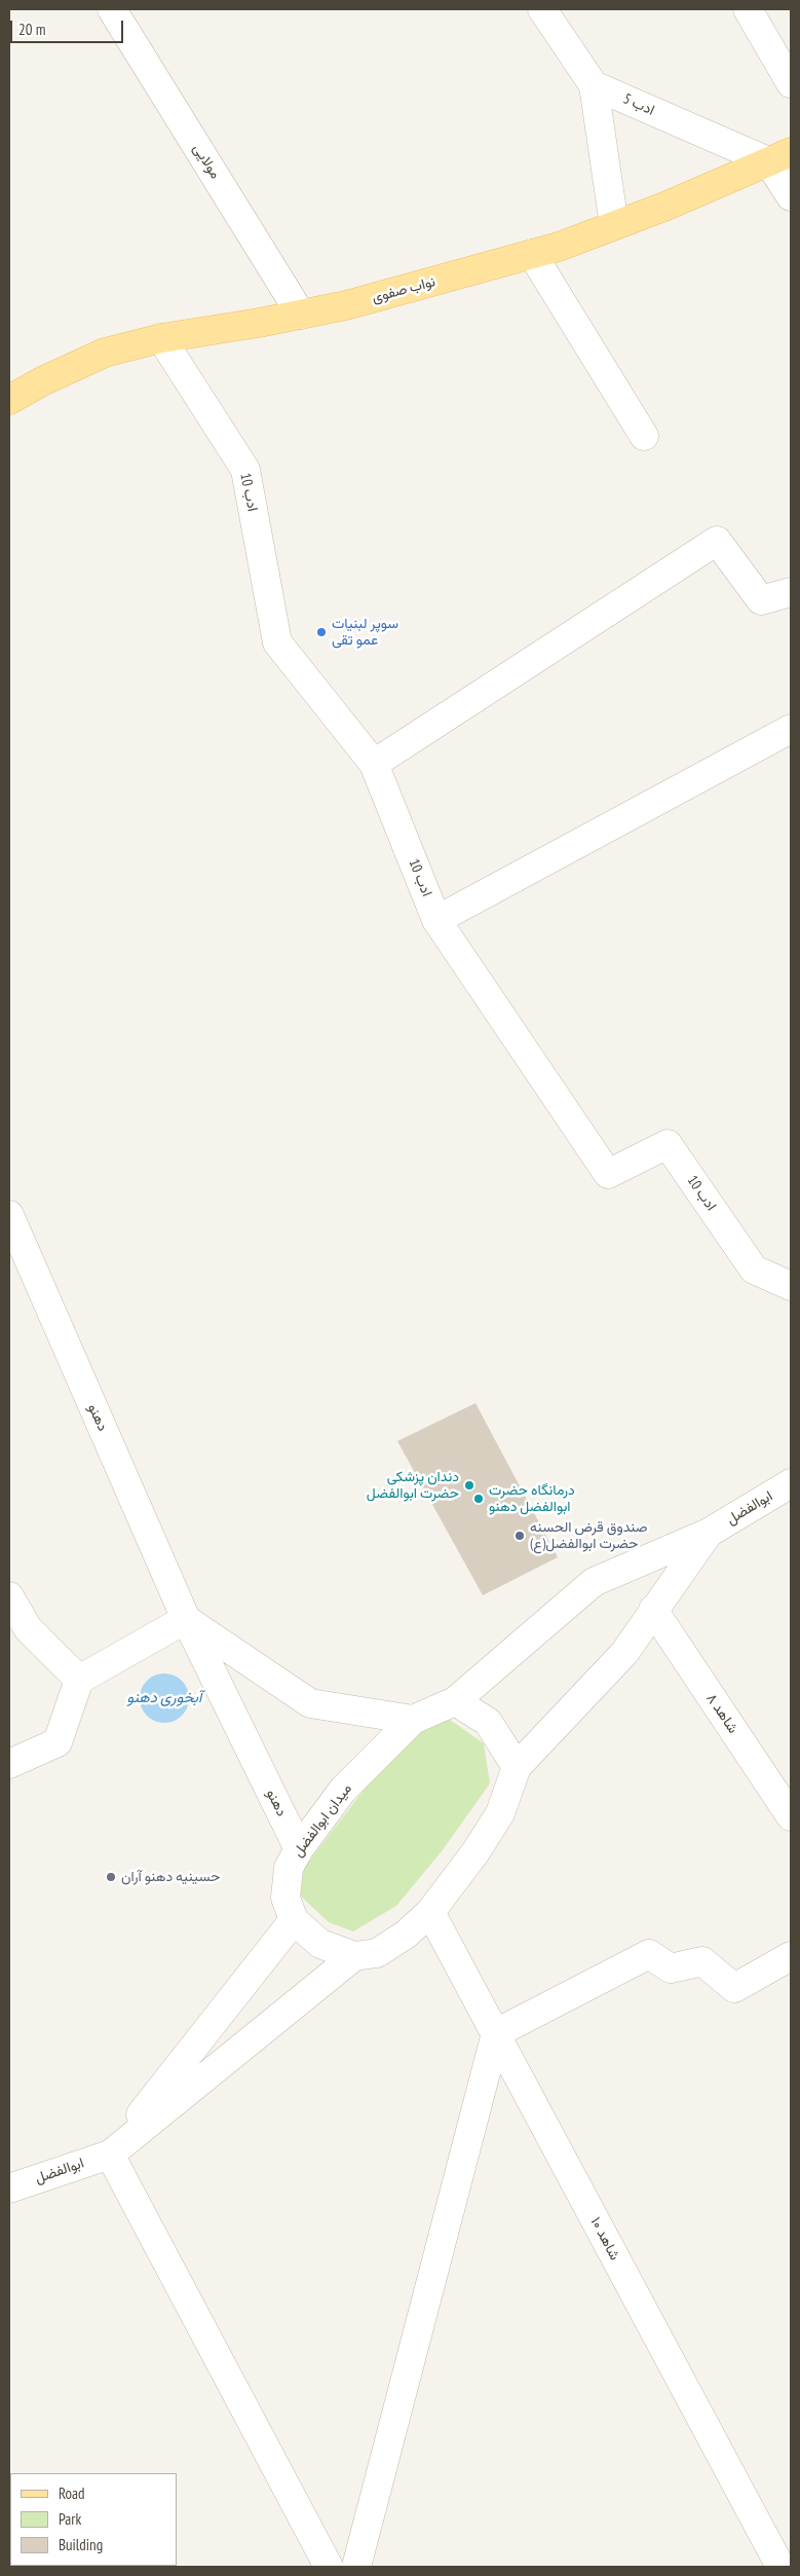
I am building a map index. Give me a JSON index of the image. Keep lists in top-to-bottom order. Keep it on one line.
{"streets":{"main road":["نواب صفوی"],"street":["ادب 5","مولایی","ادب 10","دهنو","ابوالفضل","شاهد ۸","میدان ابوالفضل","شاهد ۱۰"]},"crossings":[["ادب 5","نواب صفوی"],["مولایی","نواب صفوی"],["نواب صفوی","ادب 10"],["دهنو","میدان ابوالفضل"],["ابوالفضل","میدان ابوالفضل"]],"water":["آبخوری دهنو"],"places":["سوپر لبنیات عمو تقی","دندان پزشکی حضرت ابوالفضل","درمانگاه حضرت ابوالفضل دهنو","صندوق قرض الحسنه حضرت ابوالفضل(ع)","حسینیه دهنو آران"],"legend":["Road","Park","Building"],"scale_bar":"20 m"}
